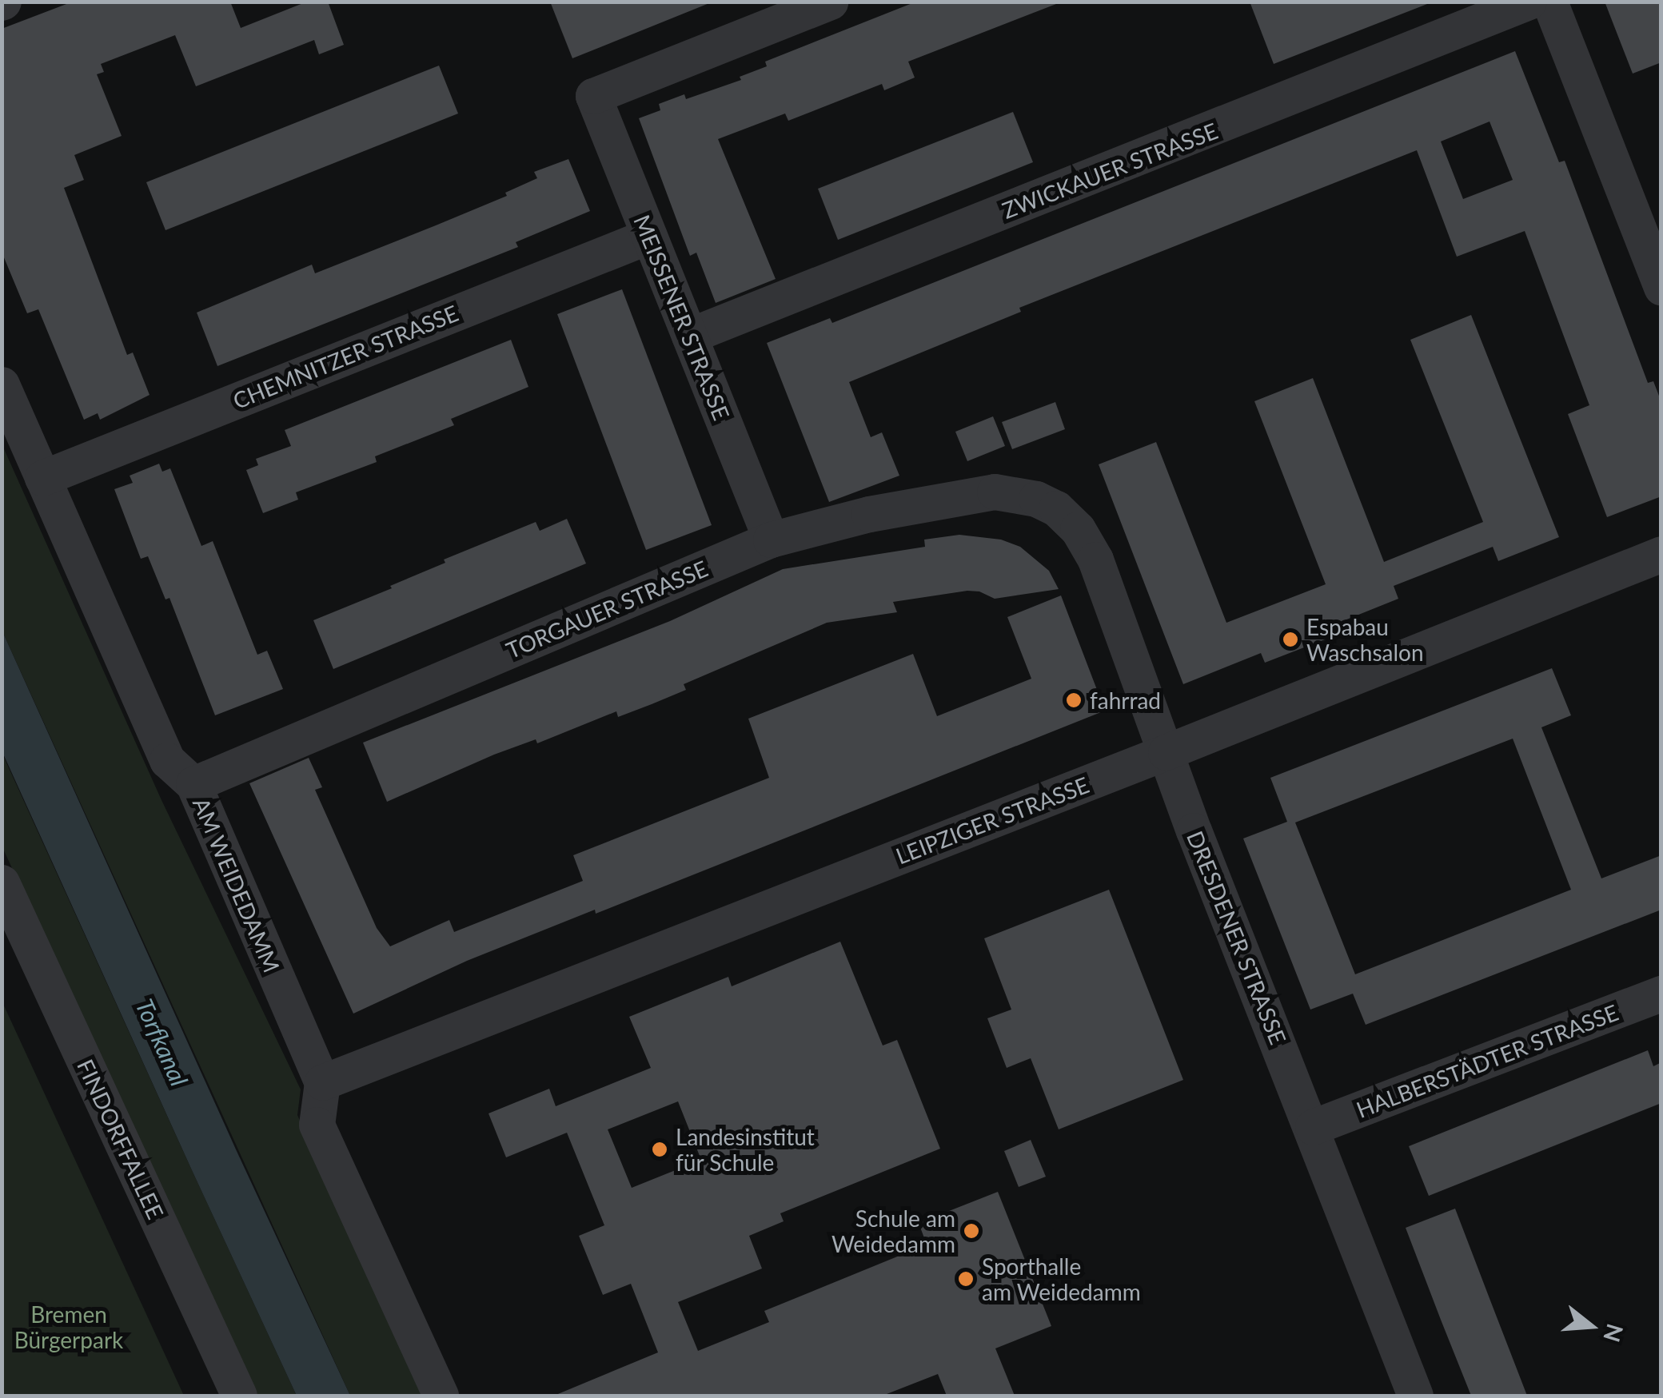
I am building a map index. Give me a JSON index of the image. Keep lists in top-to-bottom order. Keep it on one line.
{"streets":{"street":["ZWICKAUER STRASSE","MEISSENER STRASSE","CHEMNITZER STRASSE","TORGAUER STRASSE","LEIPZIGER STRASSE","AM WEIDEDAMM","DRESDENER STRASSE","HALBERSTÄDTER STRASSE","FINDORFFALLEE"]},"crossings":[["ZWICKAUER STRASSE","MEISSENER STRASSE"],["MEISSENER STRASSE","CHEMNITZER STRASSE"],["MEISSENER STRASSE","TORGAUER STRASSE"],["CHEMNITZER STRASSE","AM WEIDEDAMM"],["TORGAUER STRASSE","AM WEIDEDAMM"],["TORGAUER STRASSE","DRESDENER STRASSE"],["LEIPZIGER STRASSE","AM WEIDEDAMM"],["LEIPZIGER STRASSE","DRESDENER STRASSE"],["DRESDENER STRASSE","HALBERSTÄDTER STRASSE"]],"water":["Torfkanal"],"parks":["Bremen Bürgerpark"],"places":["Espabau Waschsalon","fahrrad","Landesinstitut für Schule","Schule am Weidedamm","Sporthalle am Weidedamm"],"north":"right"}
